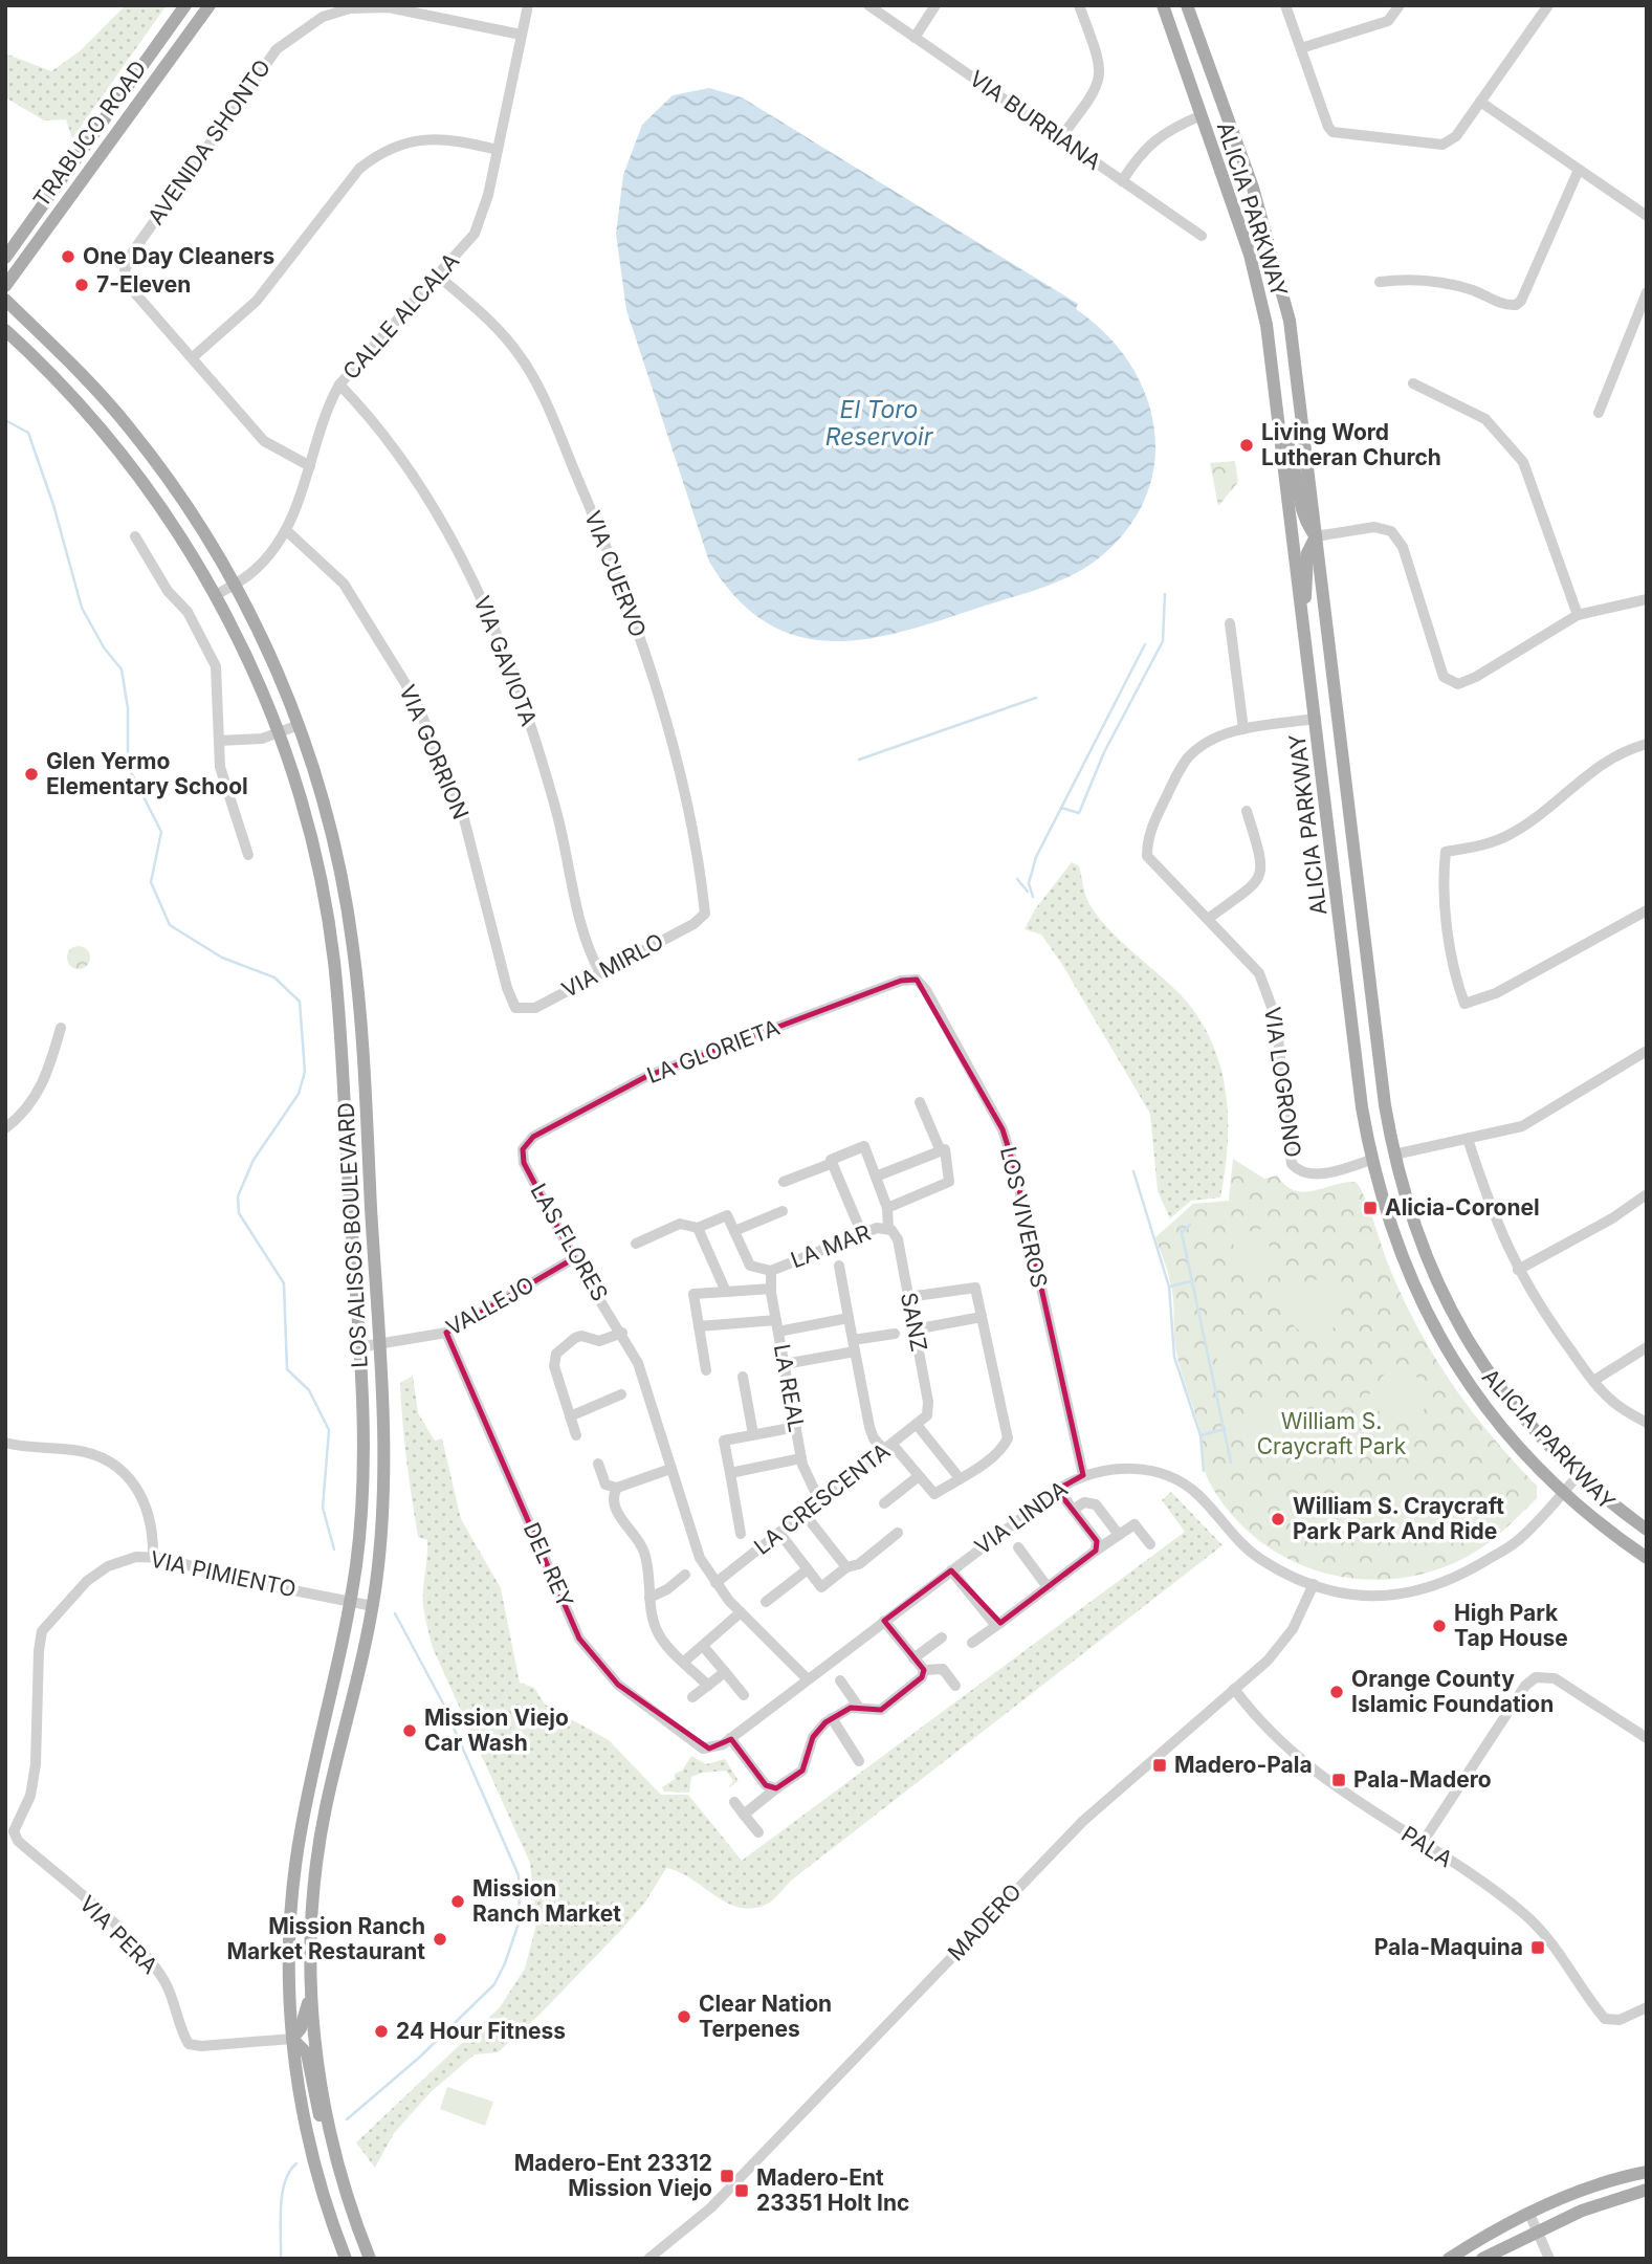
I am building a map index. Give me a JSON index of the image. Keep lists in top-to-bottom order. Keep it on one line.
{"streets":{"main road":["TRABUCO ROAD","ALICIA PARKWAY","LOS ALISOS BOULEVARD"],"street":["VIA BURRIANA","AVENIDA SHONTO","CALLE ALCALA","VIA CUERVO","VIA GAVIOTA","VIA GORRION","VIA MIRLO","LA GLORIETA","VIA LOGRONO","LOS VIVEROS","LAS FLORES","LA MAR","VALLEJO","SANZ","LA REAL","LA CRESCENTA","VIA LINDA","DEL REY","VIA PIMIENTO","PALA","MADERO","VIA PERA"]},"crossings":[["AVENIDA SHONTO","CALLE ALCALA"],["ALICIA PARKWAY","VIA LOGRONO"],["ALICIA PARKWAY","VIA LINDA"],["CALLE ALCALA","VIA CUERVO"],["CALLE ALCALA","VIA GAVIOTA"],["CALLE ALCALA","VIA GORRION"],["CALLE ALCALA","LOS ALISOS BOULEVARD"],["VIA CUERVO","VIA MIRLO"],["VIA GAVIOTA","VIA MIRLO"],["VIA GORRION","VIA MIRLO"],["LA GLORIETA","LOS VIVEROS"],["LA GLORIETA","LAS FLORES"],["LOS VIVEROS","VIA LINDA"],["LOS ALISOS BOULEVARD","VALLEJO"],["LOS ALISOS BOULEVARD","VIA PIMIENTO"],["LOS ALISOS BOULEVARD","VIA PERA"],["LAS FLORES","VALLEJO"],["LAS FLORES","LA CRESCENTA"],["LAS FLORES","VIA LINDA"],["LA MAR","SANZ"],["LA MAR","LA REAL"],["VALLEJO","DEL REY"],["SANZ","LA CRESCENTA"],["LA REAL","LA CRESCENTA"],["VIA LINDA","DEL REY"],["VIA LINDA","MADERO"],["VIA PIMIENTO","VIA PERA"],["PALA","MADERO"]],"water":["El Toro Reservoir"],"parks":["William S. Craycraft Park"],"places":{"other":["One Day Cleaners","7-Eleven","Living Word Lutheran Church","Glen Yermo Elementary School","William S. Craycraft Park Park And Ride","High Park Tap House","Orange County Islamic Foundation","Mission Viejo Car Wash","Mission Ranch Market","Mission Ranch Market Restaurant","Clear Nation Terpenes","24 Hour Fitness"],"transit":["Alicia-Coronel","Madero-Pala","Pala-Madero","Pala-Maquina","Madero-Ent 23312 Mission Viejo","Madero-Ent 23351 Holt Inc"]}}
